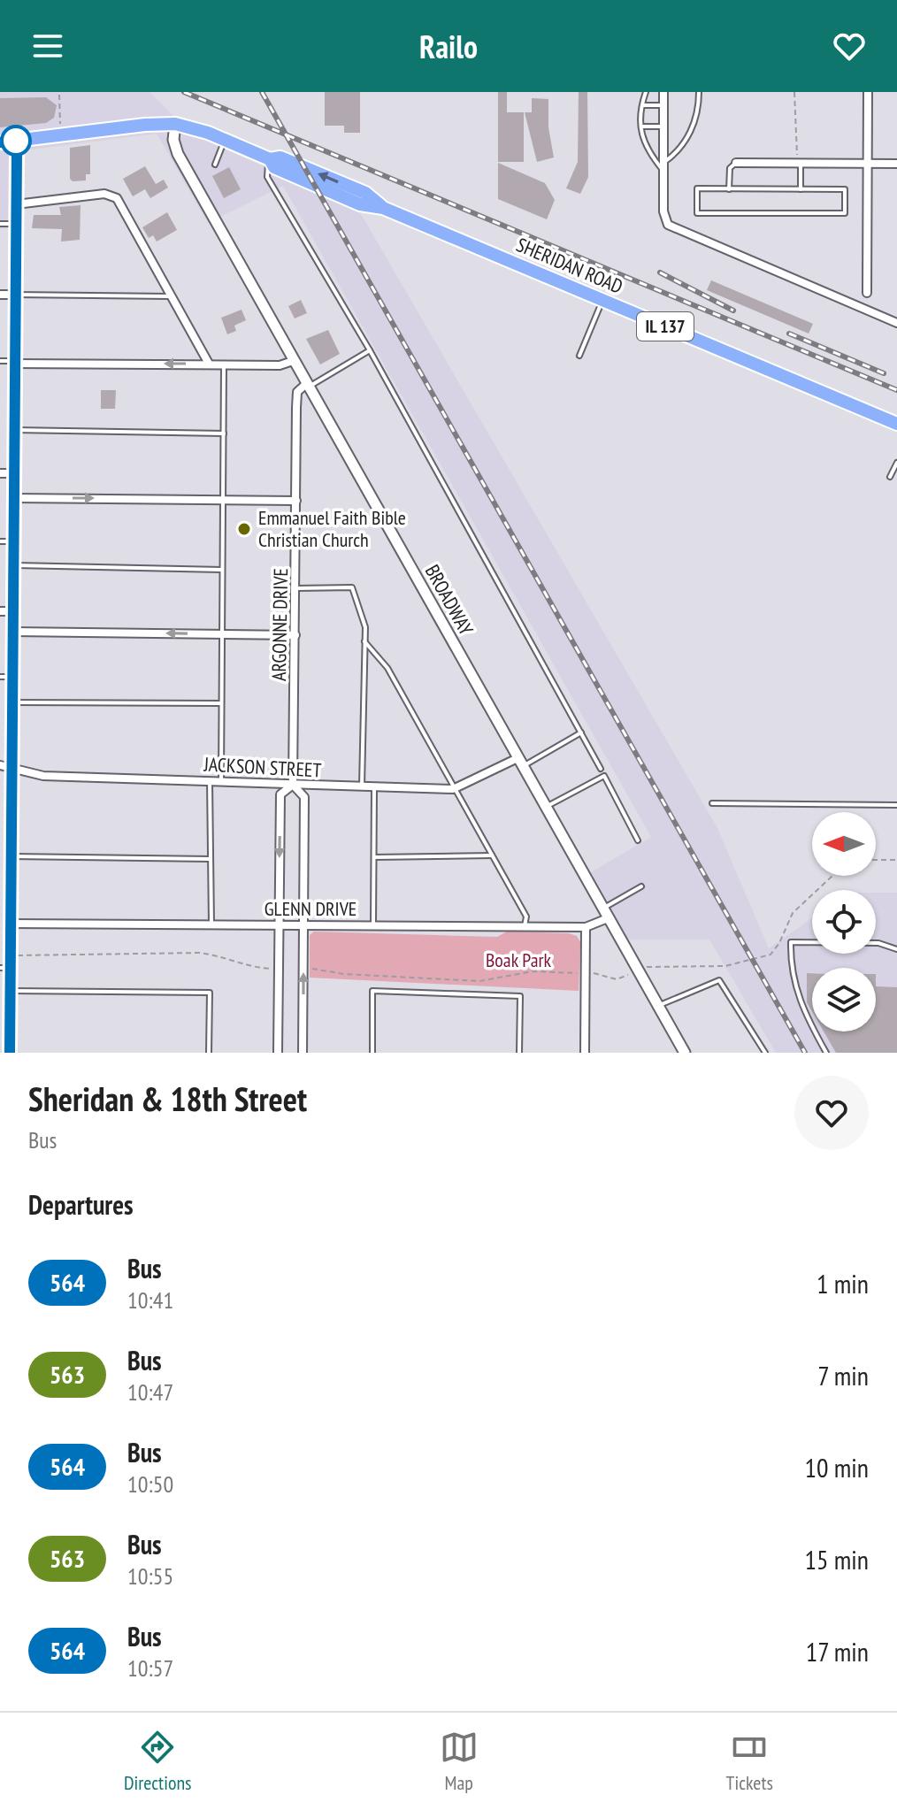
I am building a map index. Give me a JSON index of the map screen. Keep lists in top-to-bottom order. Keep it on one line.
{"streets":{"highway":["SHERIDAN ROAD","IL 137"],"street":["BROADWAY","ARGONNE DRIVE","JACKSON STREET","GLENN DRIVE"]},"crossings":[["SHERIDAN ROAD","BROADWAY"],["BROADWAY","ARGONNE DRIVE"],["BROADWAY","JACKSON STREET"],["BROADWAY","GLENN DRIVE"],["ARGONNE DRIVE","JACKSON STREET"],["ARGONNE DRIVE","GLENN DRIVE"]],"parks":["Boak Park"],"places":["Emmanuel Faith Bible Christian Church"],"lines":["bus line 564"],"north":"left","page":{"header":"Railo","heading":[["Sheridan & 18th Street","Bus"],"Departures"],"list":[{"mark":"564","name":"Bus","note":"10:41","value":"1 min"},{"mark":"563","name":"Bus","note":"10:47","value":"7 min"},{"mark":"564","name":"Bus","note":"10:50","value":"10 min"},{"mark":"563","name":"Bus","note":"10:55","value":"15 min"},{"mark":"564","name":"Bus","note":"10:57","value":"17 min"}],"tabs":["Directions","Map","Tickets"]}}
